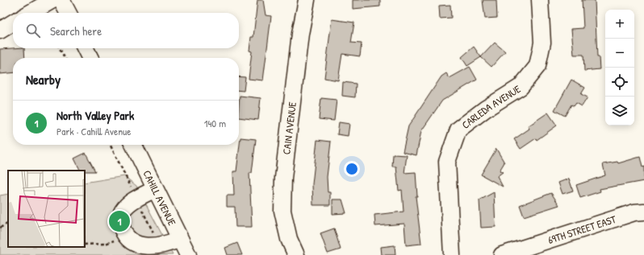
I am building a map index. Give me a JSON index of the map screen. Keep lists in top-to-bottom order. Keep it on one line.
{"streets":{"street":["CARLEDA AVENUE","CAIN AVENUE","CAHILL AVENUE","69TH STREET EAST"]},"page":{"map_buttons":["+","−"],"search":"Search here","heading":"Nearby","list":[{"mark":"1","name":"North Valley Park","note":"Park · Cahill Avenue","value":"140 m"}],"pins":"1"}}
